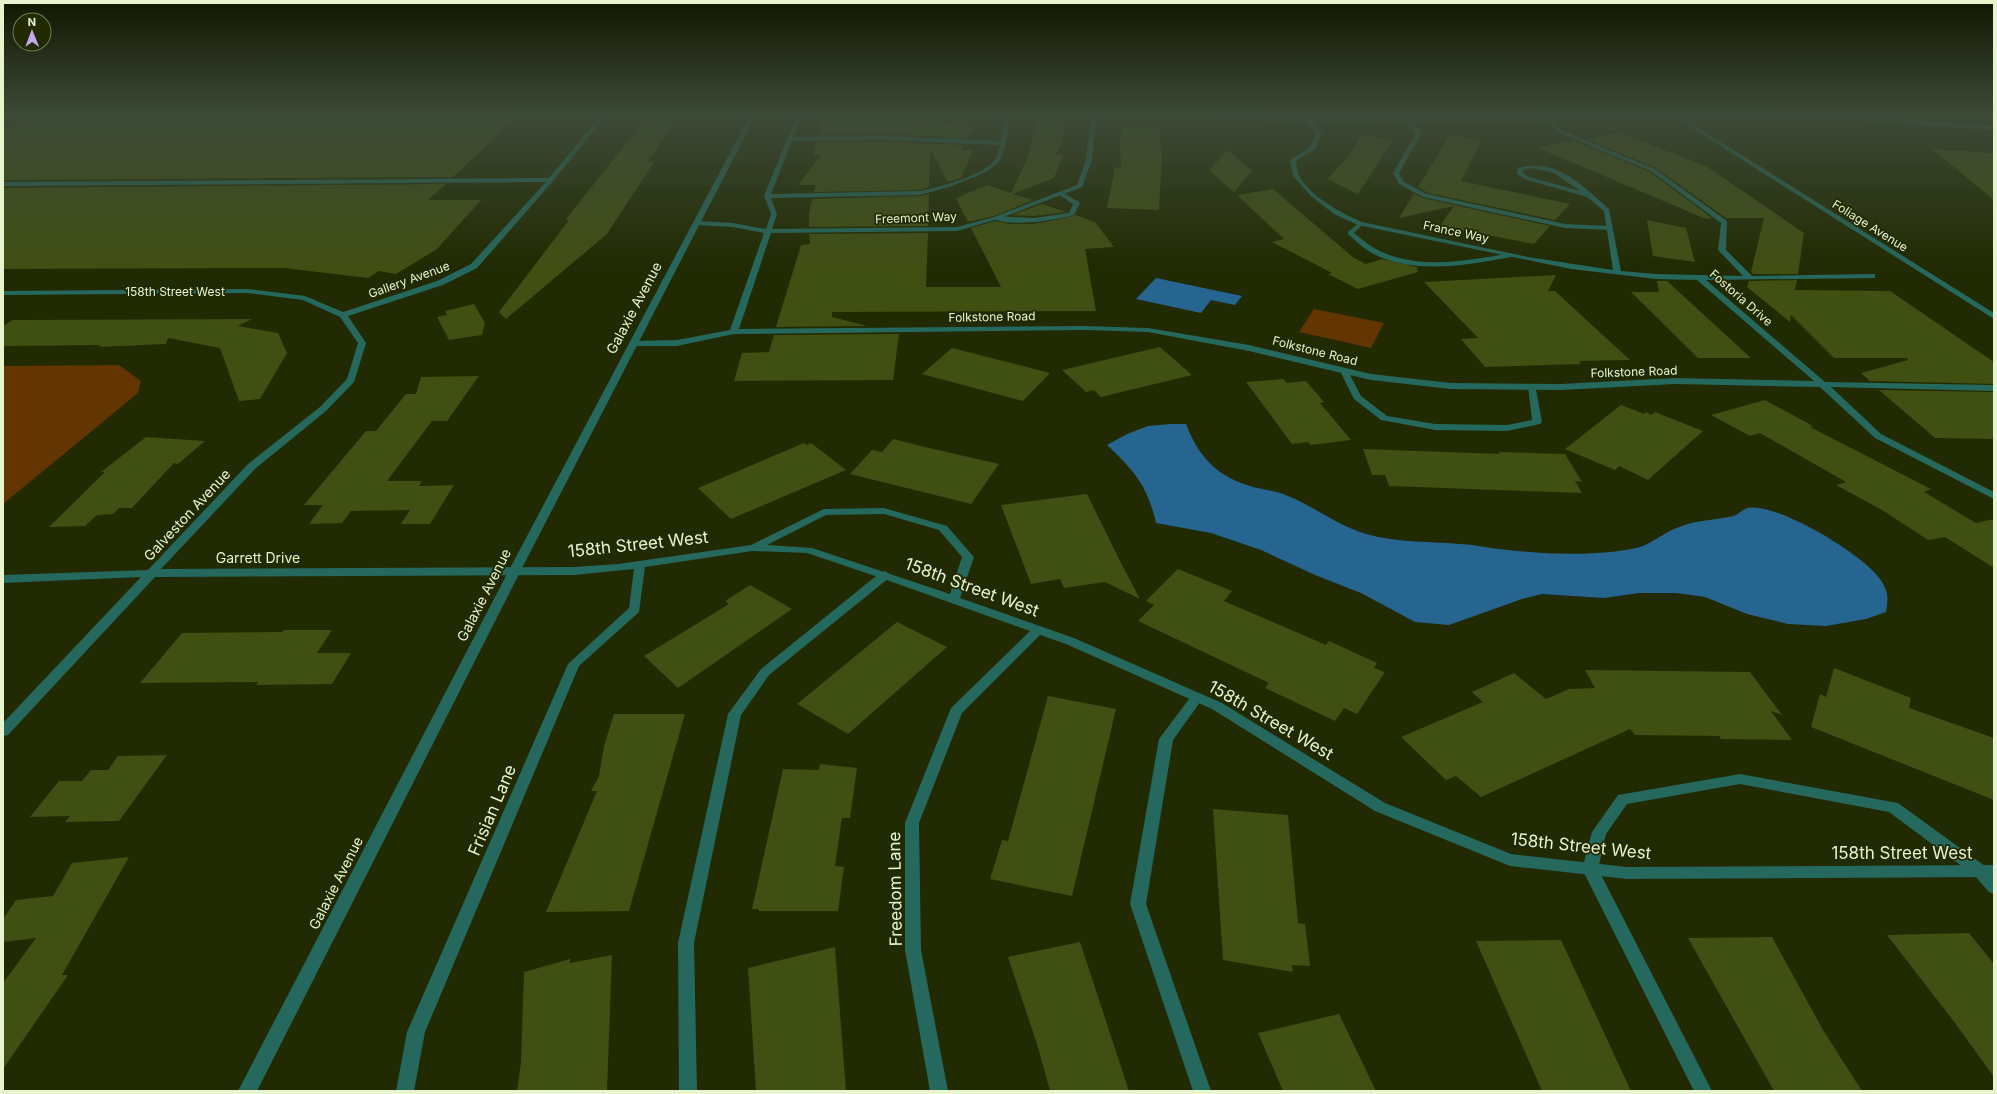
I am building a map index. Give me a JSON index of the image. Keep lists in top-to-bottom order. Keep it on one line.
{"streets":{"street":["Freemont Way","Foliage Avenue","France Way","Gallery Avenue","158th Street West","Fostoria Drive","Galaxie Avenue","Folkstone Road","Galveston Avenue","Garrett Drive","Frisian Lane","Freedom Lane"]},"crossings":[["Freemont Way","Galaxie Avenue"],["France Way","Fostoria Drive"],["Gallery Avenue","158th Street West"],["Gallery Avenue","Galveston Avenue"],["158th Street West","Galaxie Avenue"],["158th Street West","Galveston Avenue"],["158th Street West","Garrett Drive"],["158th Street West","Frisian Lane"],["158th Street West","Freedom Lane"],["Fostoria Drive","Folkstone Road"],["Galaxie Avenue","Folkstone Road"],["Galaxie Avenue","Garrett Drive"],["Galveston Avenue","Garrett Drive"]],"north":"top"}
